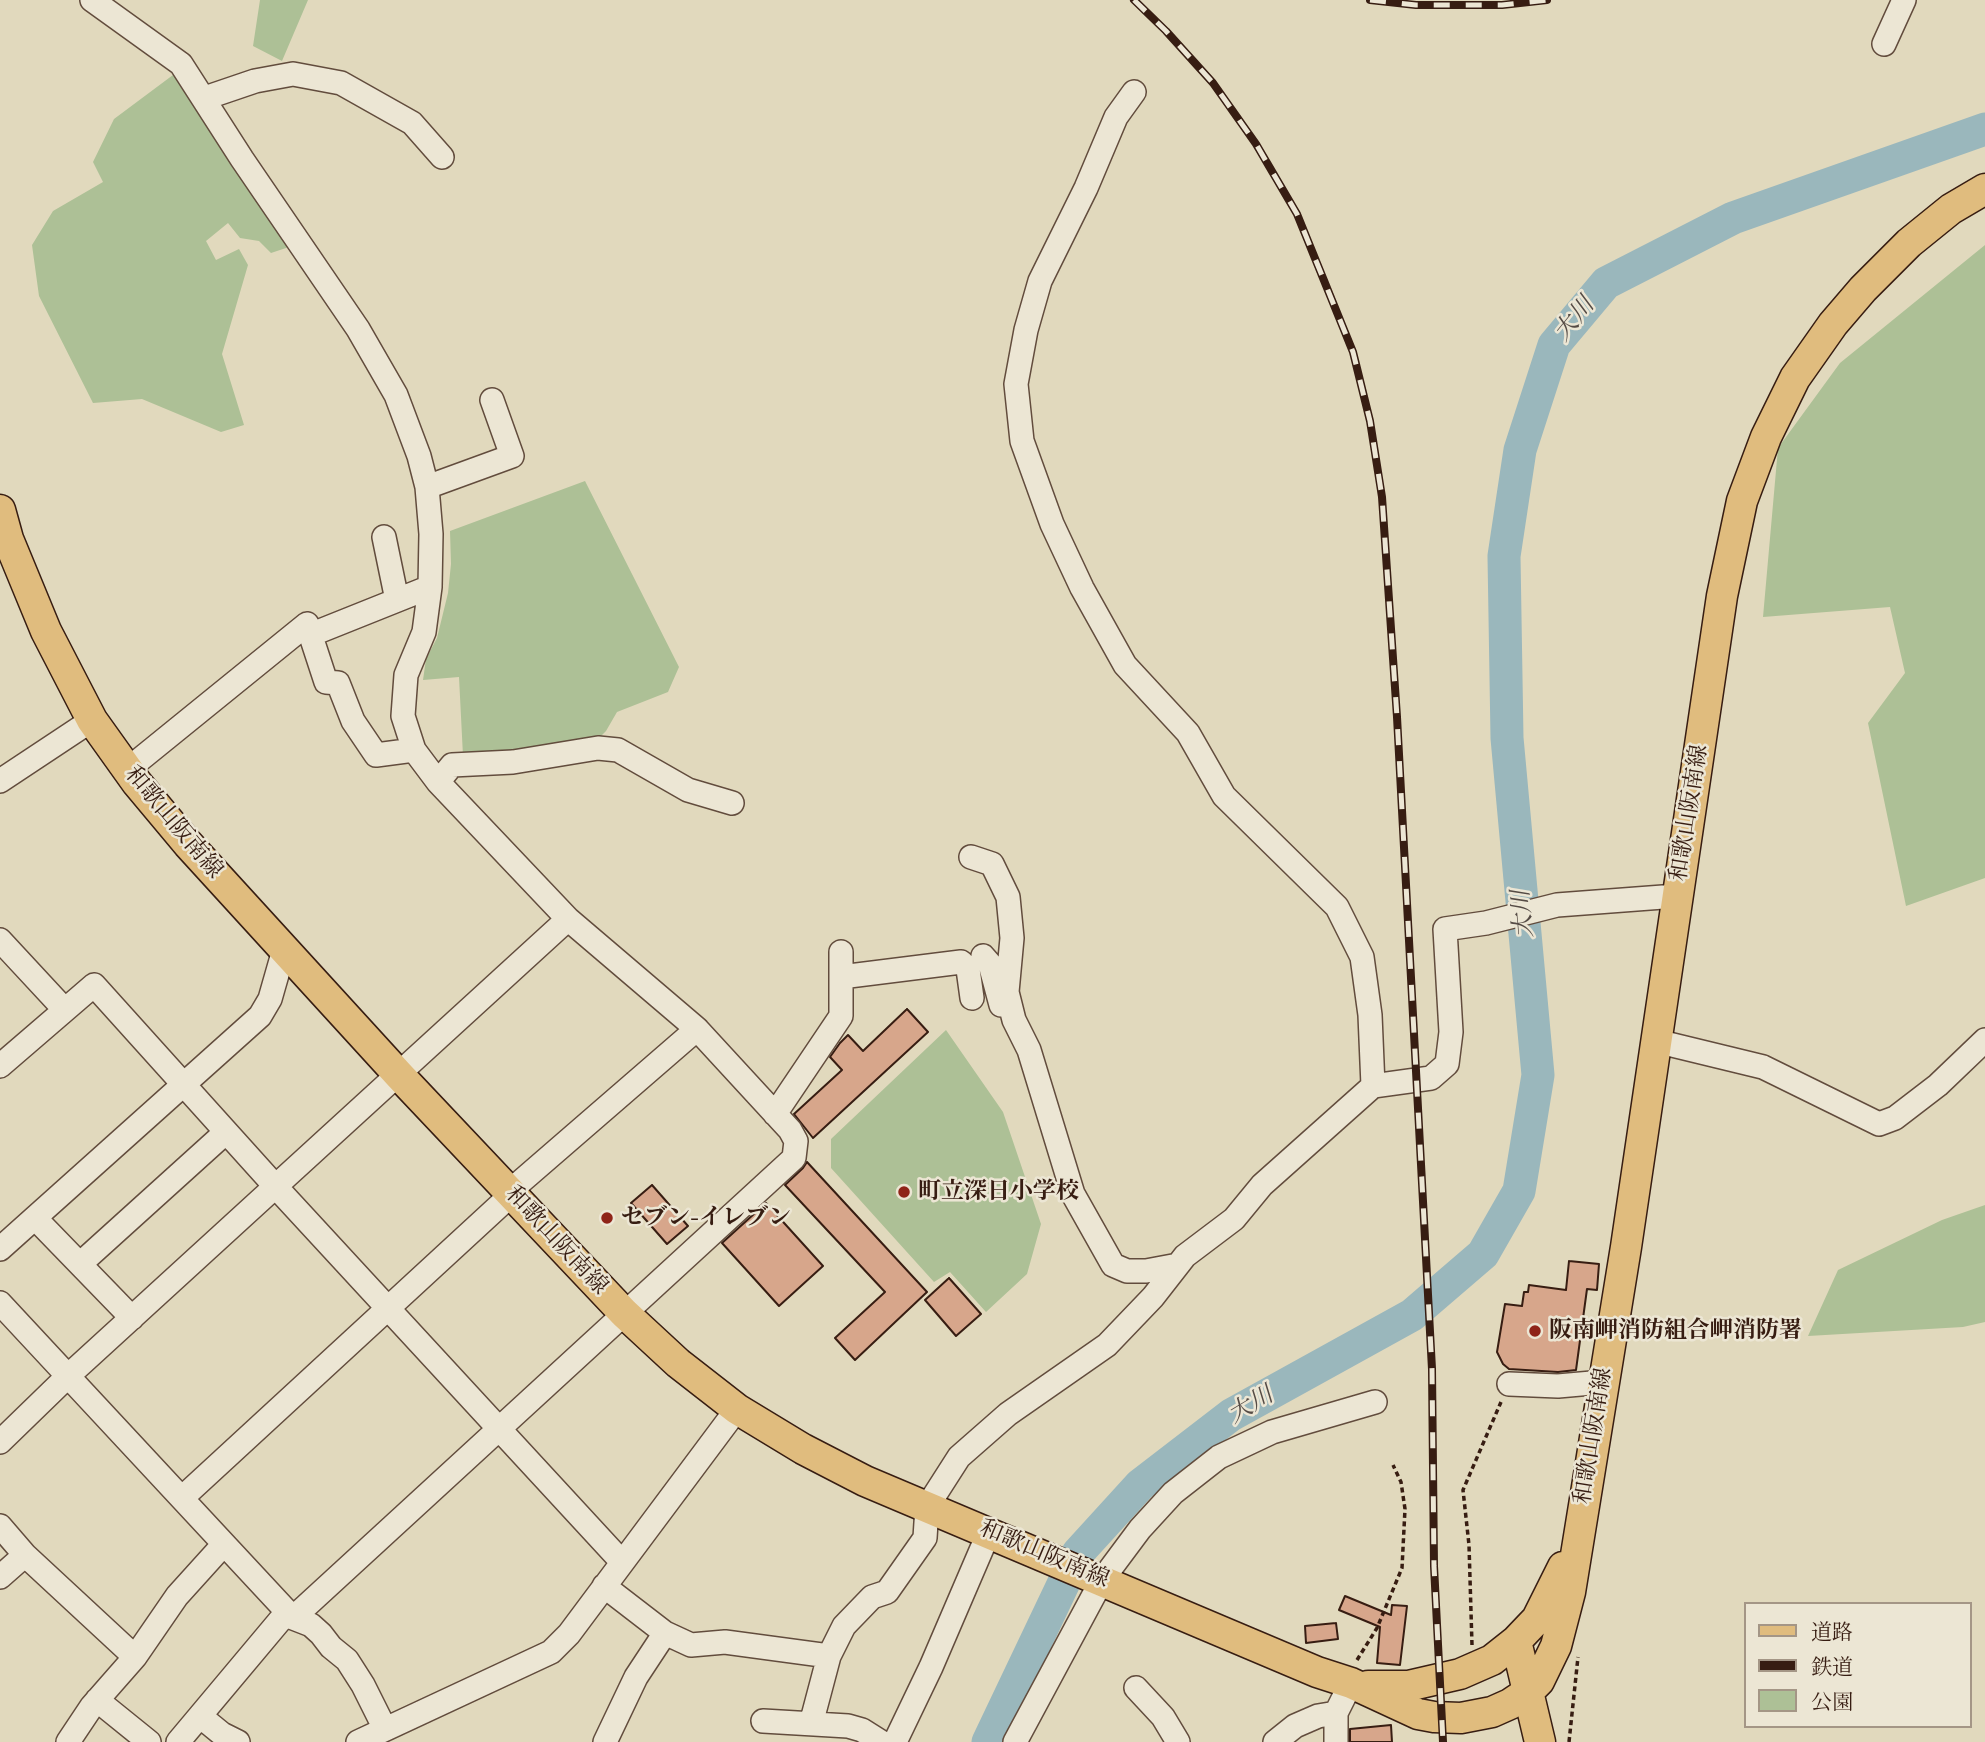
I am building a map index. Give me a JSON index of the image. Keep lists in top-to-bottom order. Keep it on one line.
{"streets":{"main road":["和歌山阪南線"]},"water":["大川"],"places":["町立深日小学校","セブン-イレブン","阪南岬消防組合岬消防署"],"legend":["道路","鉄道","公園"]}
